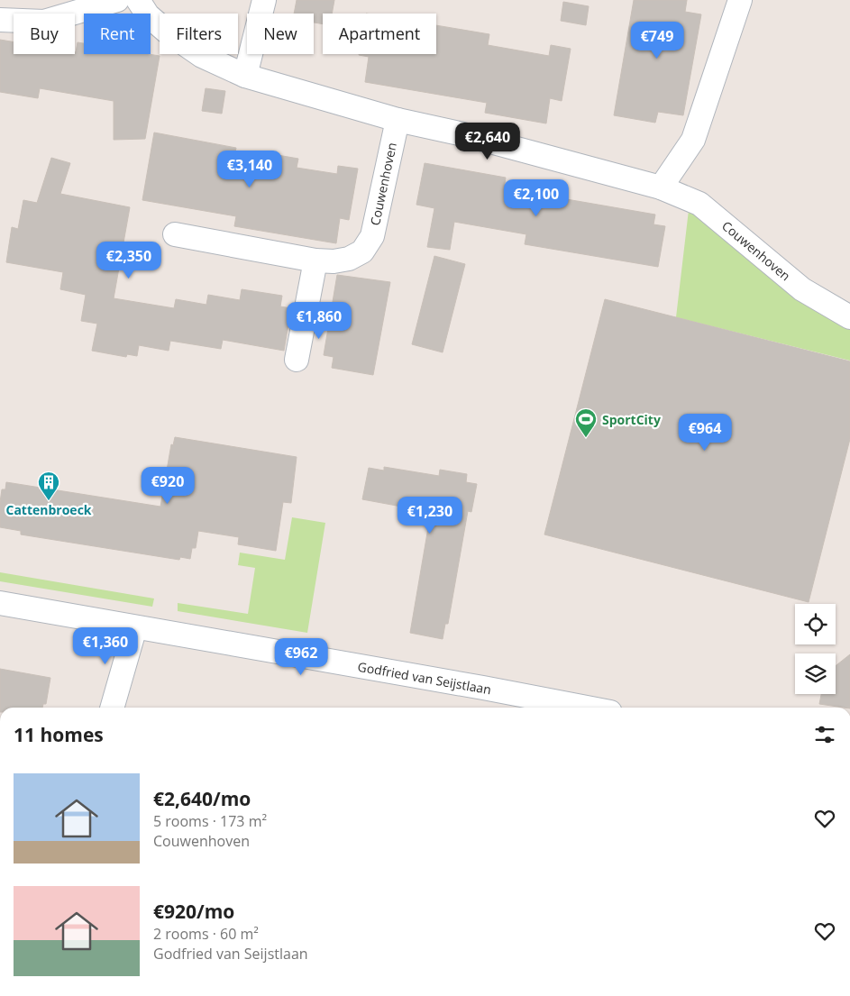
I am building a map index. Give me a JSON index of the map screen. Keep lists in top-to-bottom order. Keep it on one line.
{"streets":{"street":["Couwenhoven","Godfried van Seijstlaan"]},"places":{"sports":["SportCity"],"building":["Cattenbroeck"]},"page":{"chip":["Buy","Rent","Filters","New","Apartment"],"price":["€749","€2,640","€3,140","€2,100","€2,350","€1,860","€964","€920","€1,230","€1,360","€962"],"heading":"11 homes","list":[{"name":"€2,640/mo","note":"5 rooms · 173 m² · Couwenhoven"},{"name":"€920/mo","note":"2 rooms · 60 m² · Godfried van Seijstlaan"}]}}
